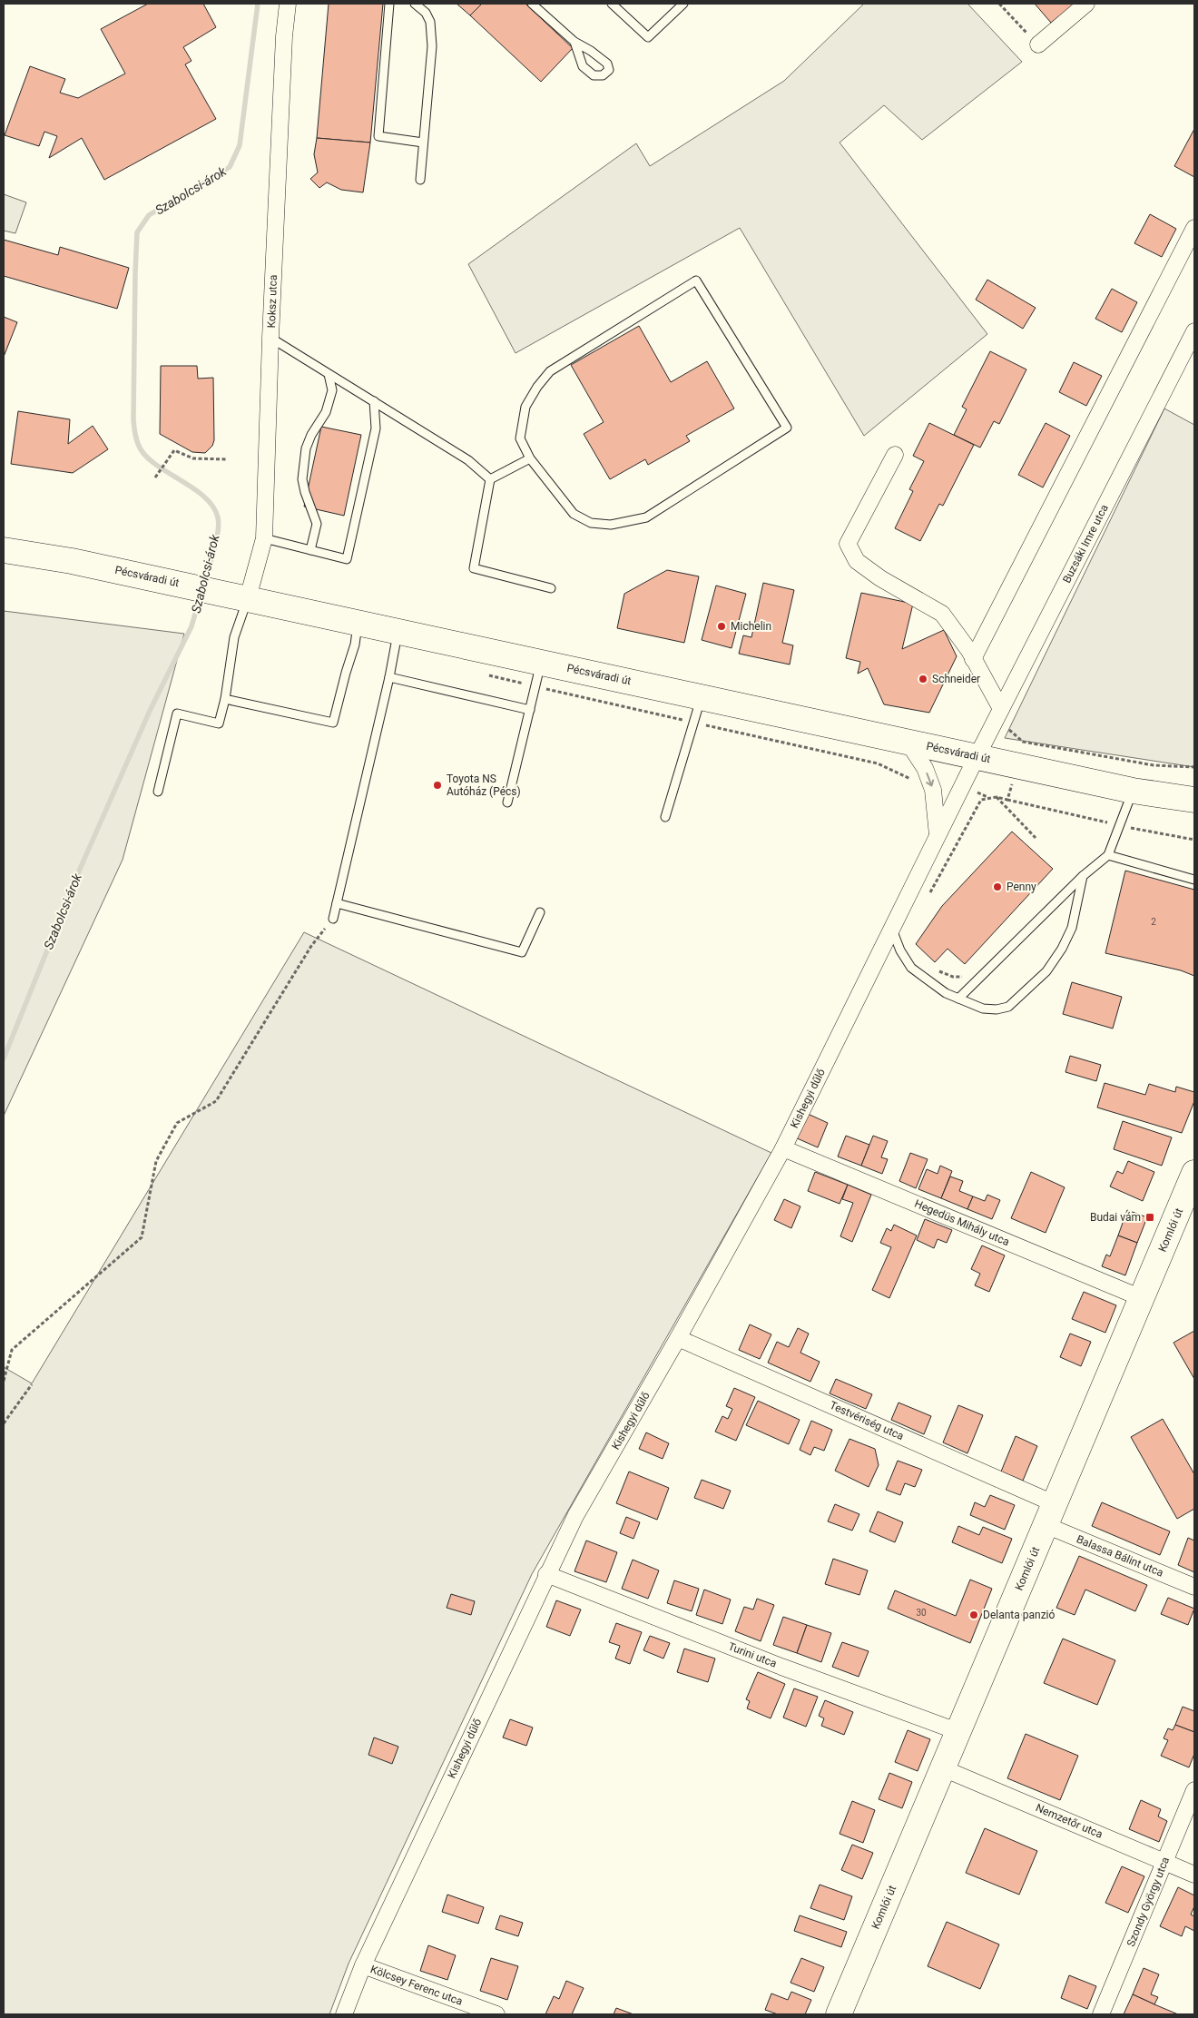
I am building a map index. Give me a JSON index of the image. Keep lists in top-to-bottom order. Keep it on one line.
{"streets":{"main road":["Pécsváradi út","Komlói út"],"street":["Koksz utca","Buzsáki Imre utca","Kishegyi dűlő","Hegedüs Mihály utca","Testvériség utca","Balassa Bálint utca","Turini utca","Nemzetőr utca","Szondy György utca","Kölcsey Ferenc utca"]},"crossings":[["Koksz utca","Pécsváradi út"],["Buzsáki Imre utca","Pécsváradi út"],["Buzsáki Imre utca","Kishegyi dűlő"],["Pécsváradi út","Kishegyi dűlő"],["Kishegyi dűlő","Hegedüs Mihály utca"],["Kishegyi dűlő","Testvériség utca"],["Kishegyi dűlő","Turini utca"],["Kishegyi dűlő","Kölcsey Ferenc utca"],["Hegedüs Mihály utca","Komlói út"],["Komlói út","Testvériség utca"],["Komlói út","Balassa Bálint utca"],["Komlói út","Turini utca"],["Komlói út","Nemzetőr utca"],["Testvériség utca","Balassa Bálint utca"],["Nemzetőr utca","Szondy György utca"]],"water":["Szabolcsi-árok"],"places":{"other":["Michelin","Schneider","Toyota NS Autóház (Pécs)","Penny","Delanta panzió"],"transit":["Budai vám"]},"house_numbers":["2","30"]}
